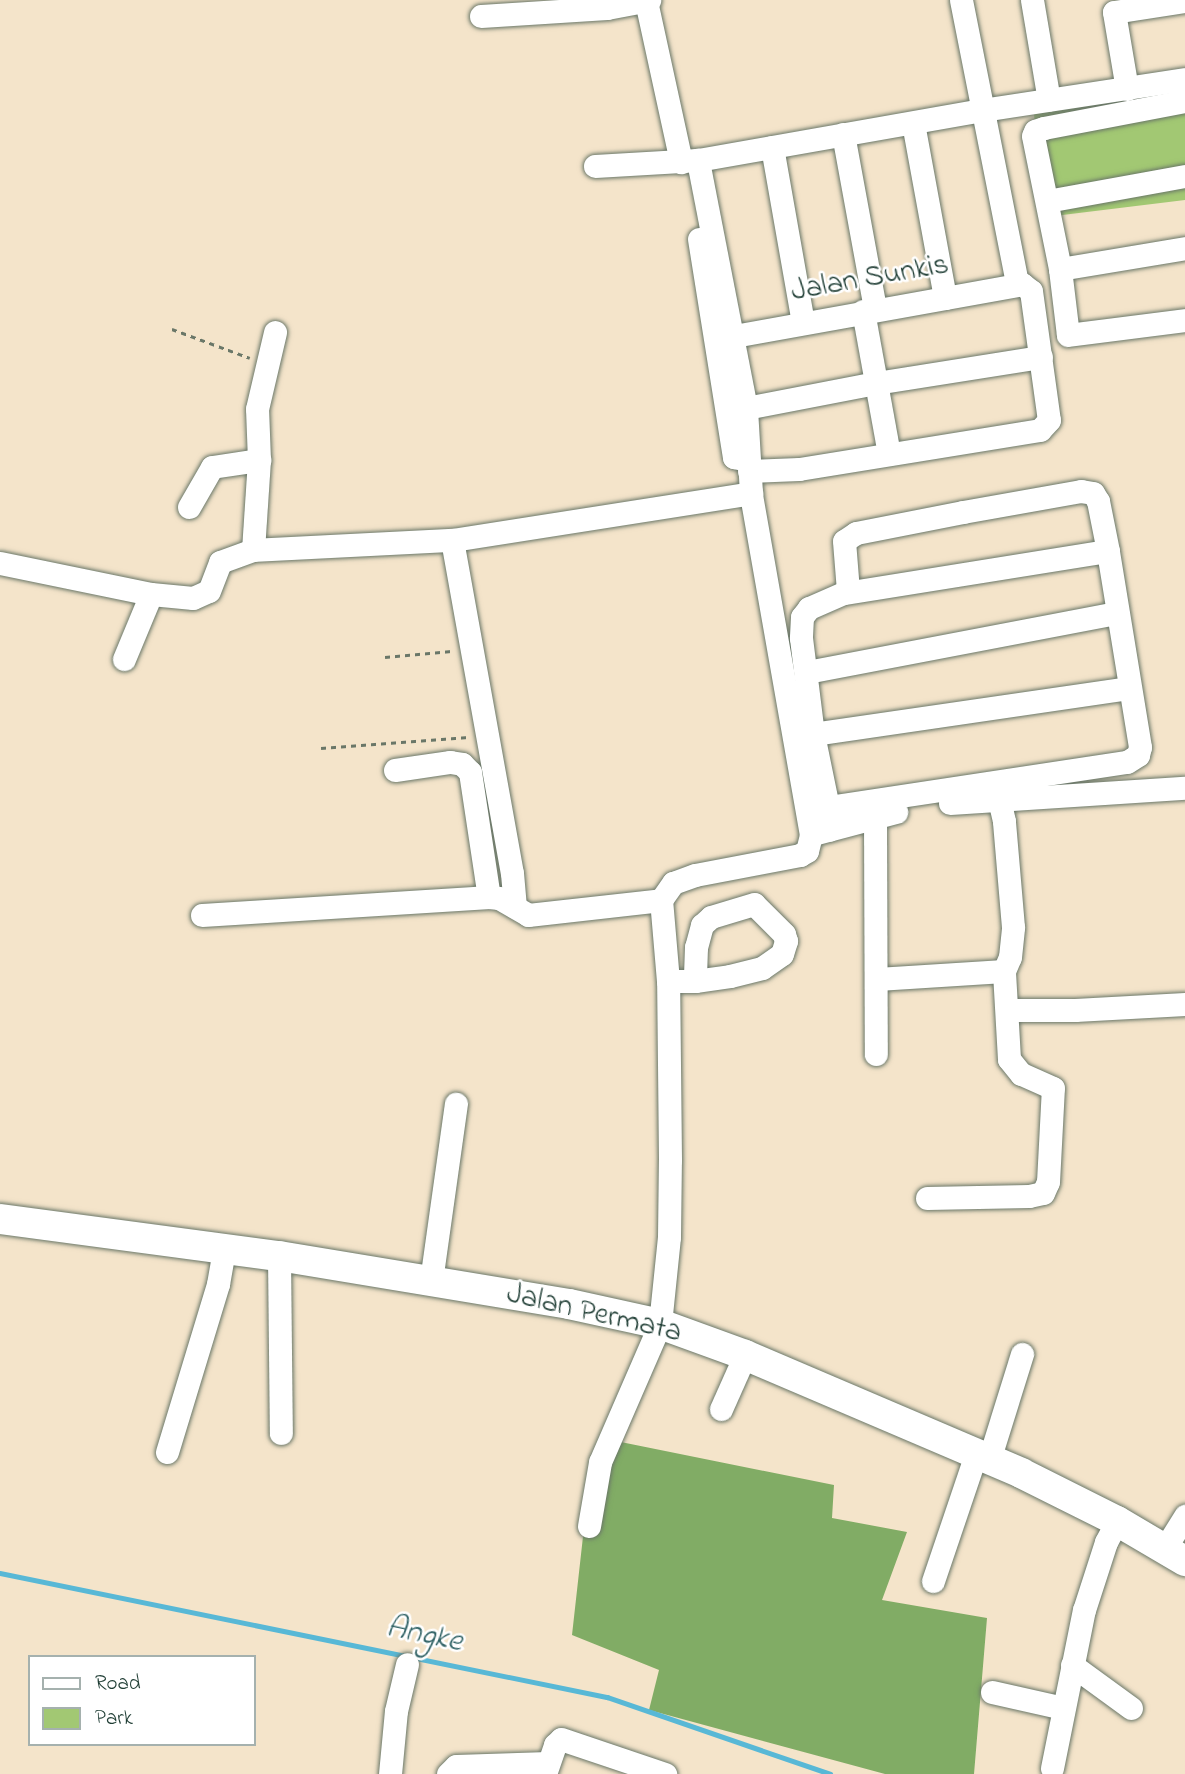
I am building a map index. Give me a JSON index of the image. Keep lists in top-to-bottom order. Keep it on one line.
{"streets":{"main road":["Jalan Permata"],"street":["Jalan Sunkis"]},"water":["Angke"],"legend":["Road","Park"]}
